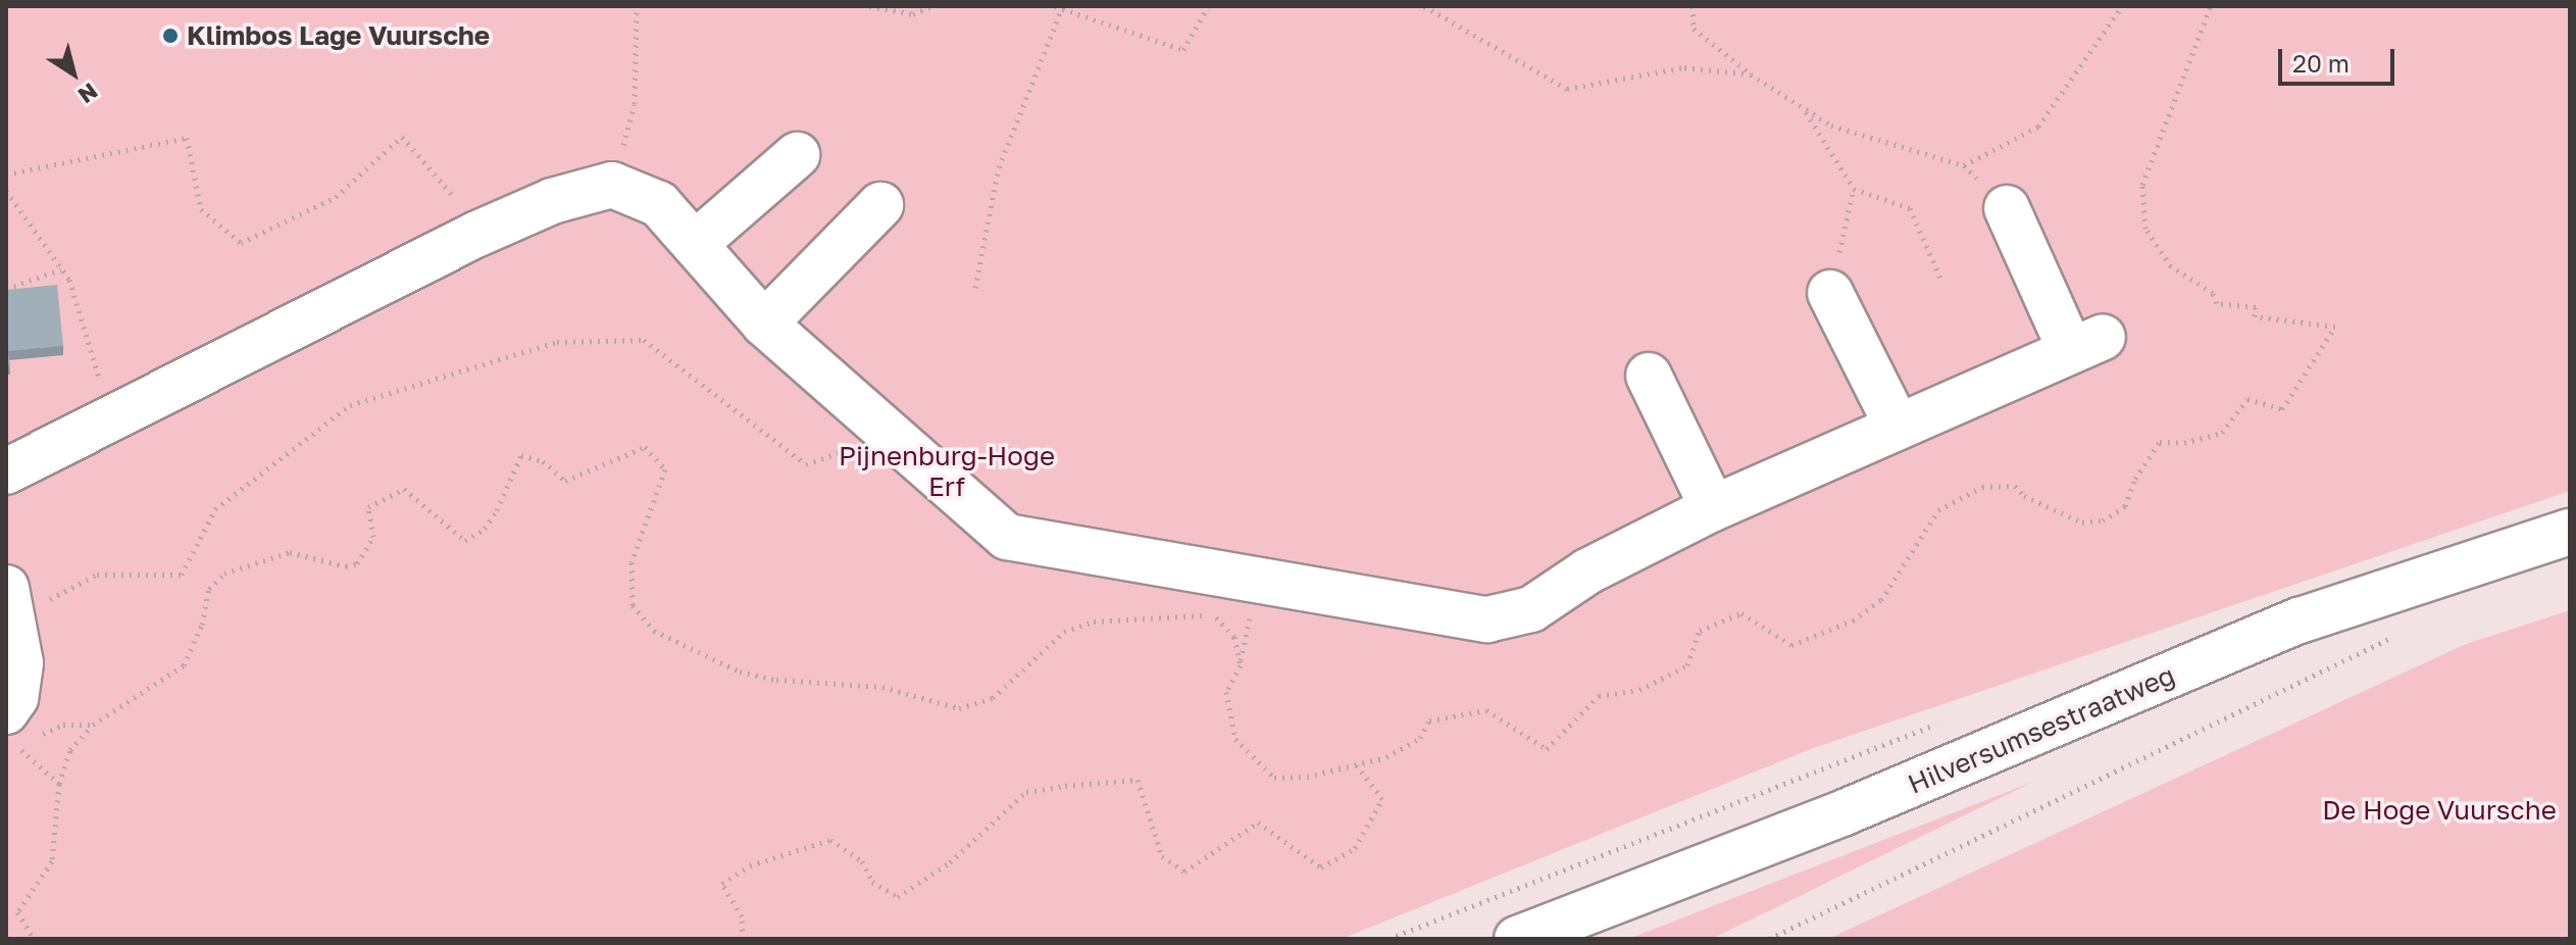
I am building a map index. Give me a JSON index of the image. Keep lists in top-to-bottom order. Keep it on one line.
{"streets":{"main road":["Hilversumsestraatweg"]},"parks":["Pijnenburg-Hoge Erf","De Hoge Vuursche"],"places":["Klimbos Lage Vuursche"],"scale_bar":"20 m","north":"bottom right"}
